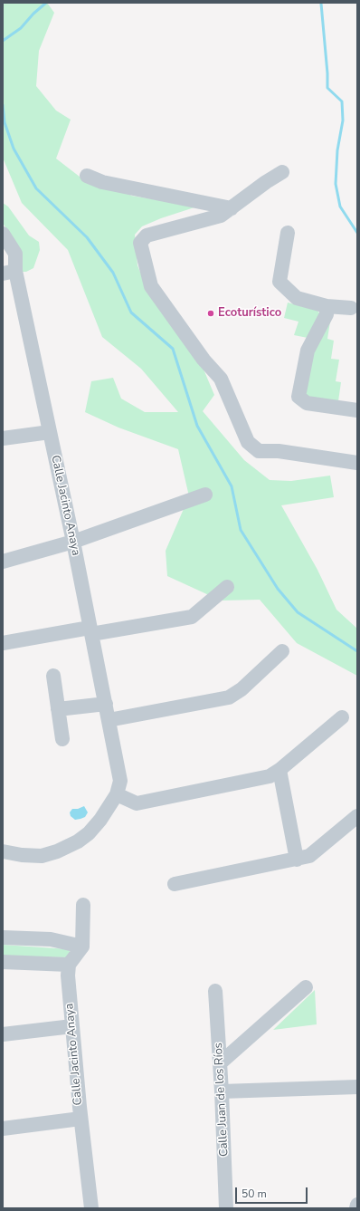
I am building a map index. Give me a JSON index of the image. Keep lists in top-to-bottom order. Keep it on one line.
{"streets":{"street":["Calle Jacinto Anaya","Calle Juan de los Ríos"]},"places":["Ecoturístico"],"scale_bar":"50 m"}
